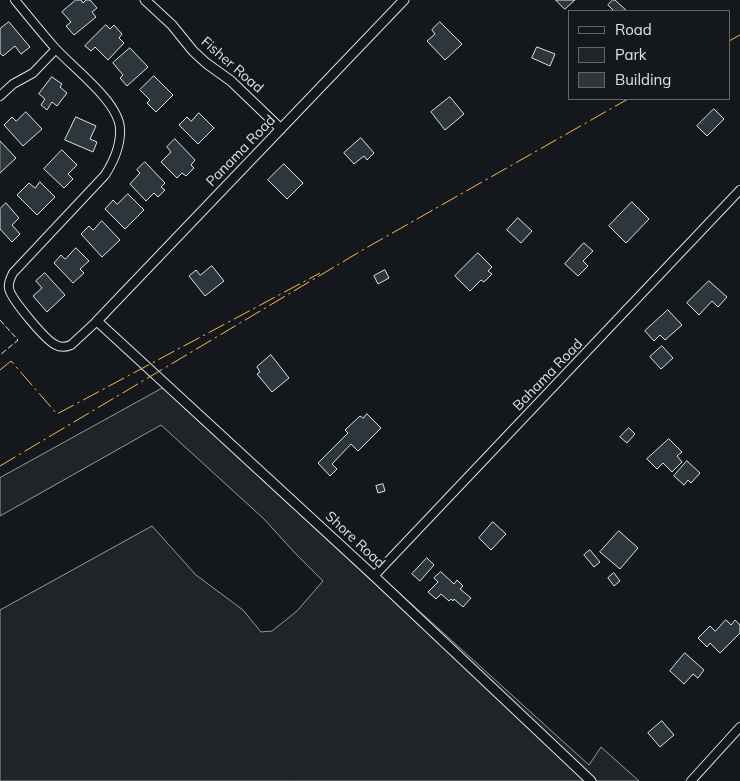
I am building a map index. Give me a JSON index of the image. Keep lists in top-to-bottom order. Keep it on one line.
{"streets":{"street":["Fisher Road","Panama Road","Bahama Road","Shore Road"]},"crossings":[["Fisher Road","Panama Road"],["Panama Road","Shore Road"],["Bahama Road","Shore Road"]],"legend":["Road","Park","Building"]}
